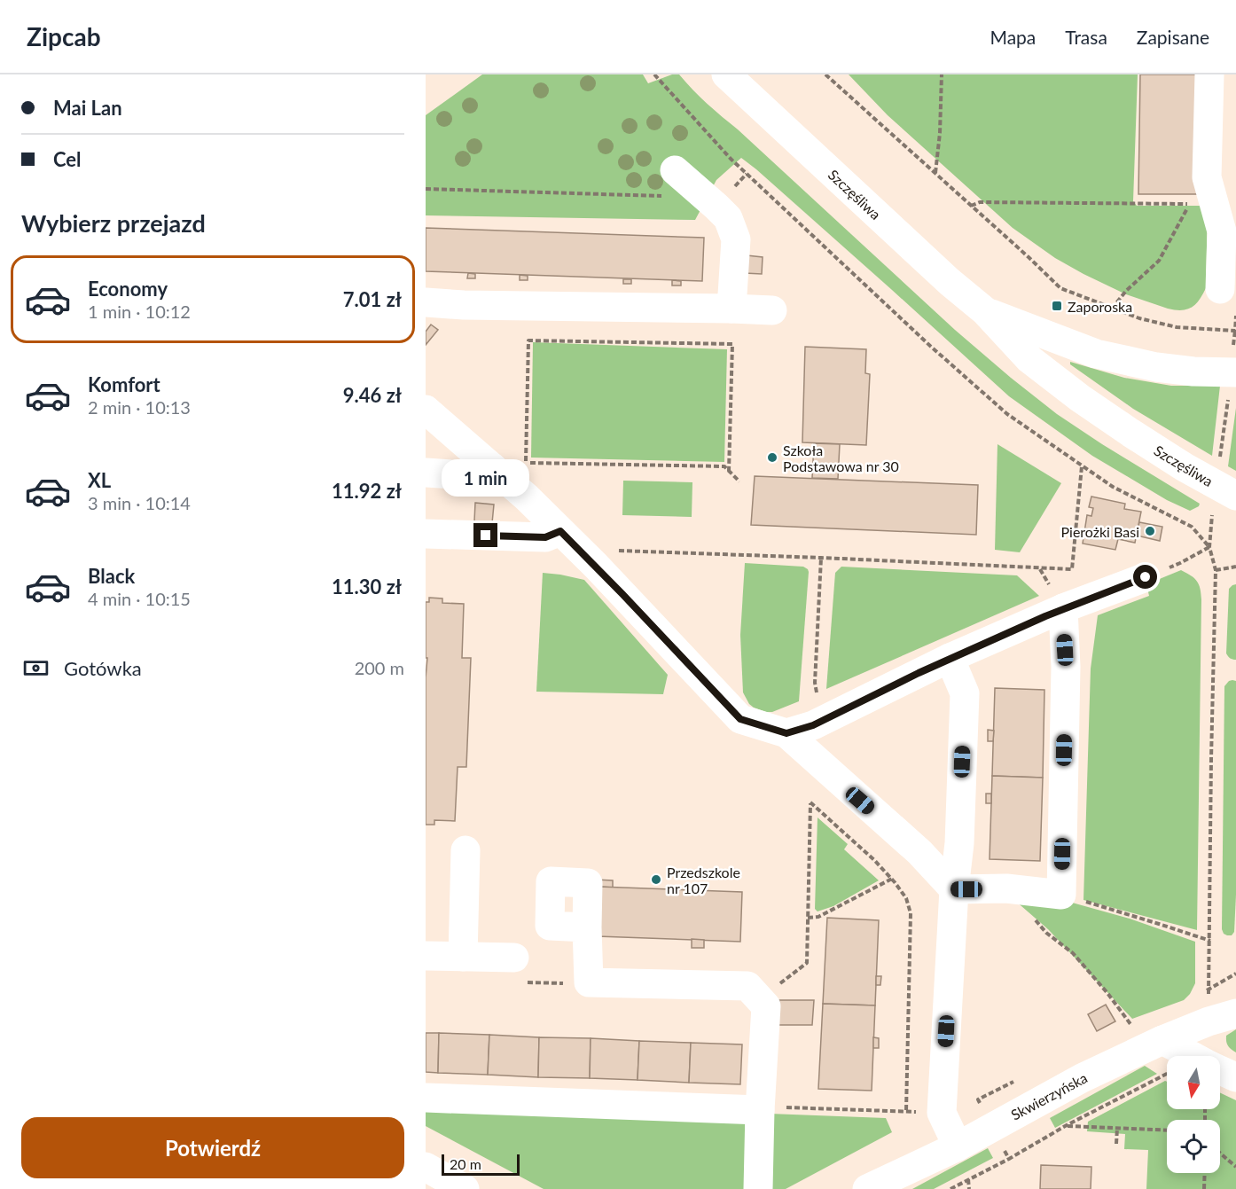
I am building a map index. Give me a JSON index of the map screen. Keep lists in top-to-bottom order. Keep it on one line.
{"streets":{"street":["Szczęśliwa","Skwierzyńska"]},"places":{"transit":["Zaporoska"],"other":["Szkoła Podstawowa nr 30","Pierożki Basi","Przedszkole nr 107"]},"scale_bar":"20 m","north":"bottom","page":{"header":"Zipcab","nav":["Mapa","Trasa","Zapisane"],"banner":["Mai Lan","Cel"],"heading":"Wybierz przejazd","list":[{"name":"Economy","note":"1 min · 10:12","value":"7.01 zł"},{"name":"Komfort","note":"2 min · 10:13","value":"9.46 zł"},{"name":"XL","note":"3 min · 10:14","value":"11.92 zł"},{"name":"Black","note":"4 min · 10:15","value":"11.30 zł"}],"bubble":"1 min","pay":["Gotówka","200 m"],"buttons":"Potwierdź","scale":"20 m"}}
